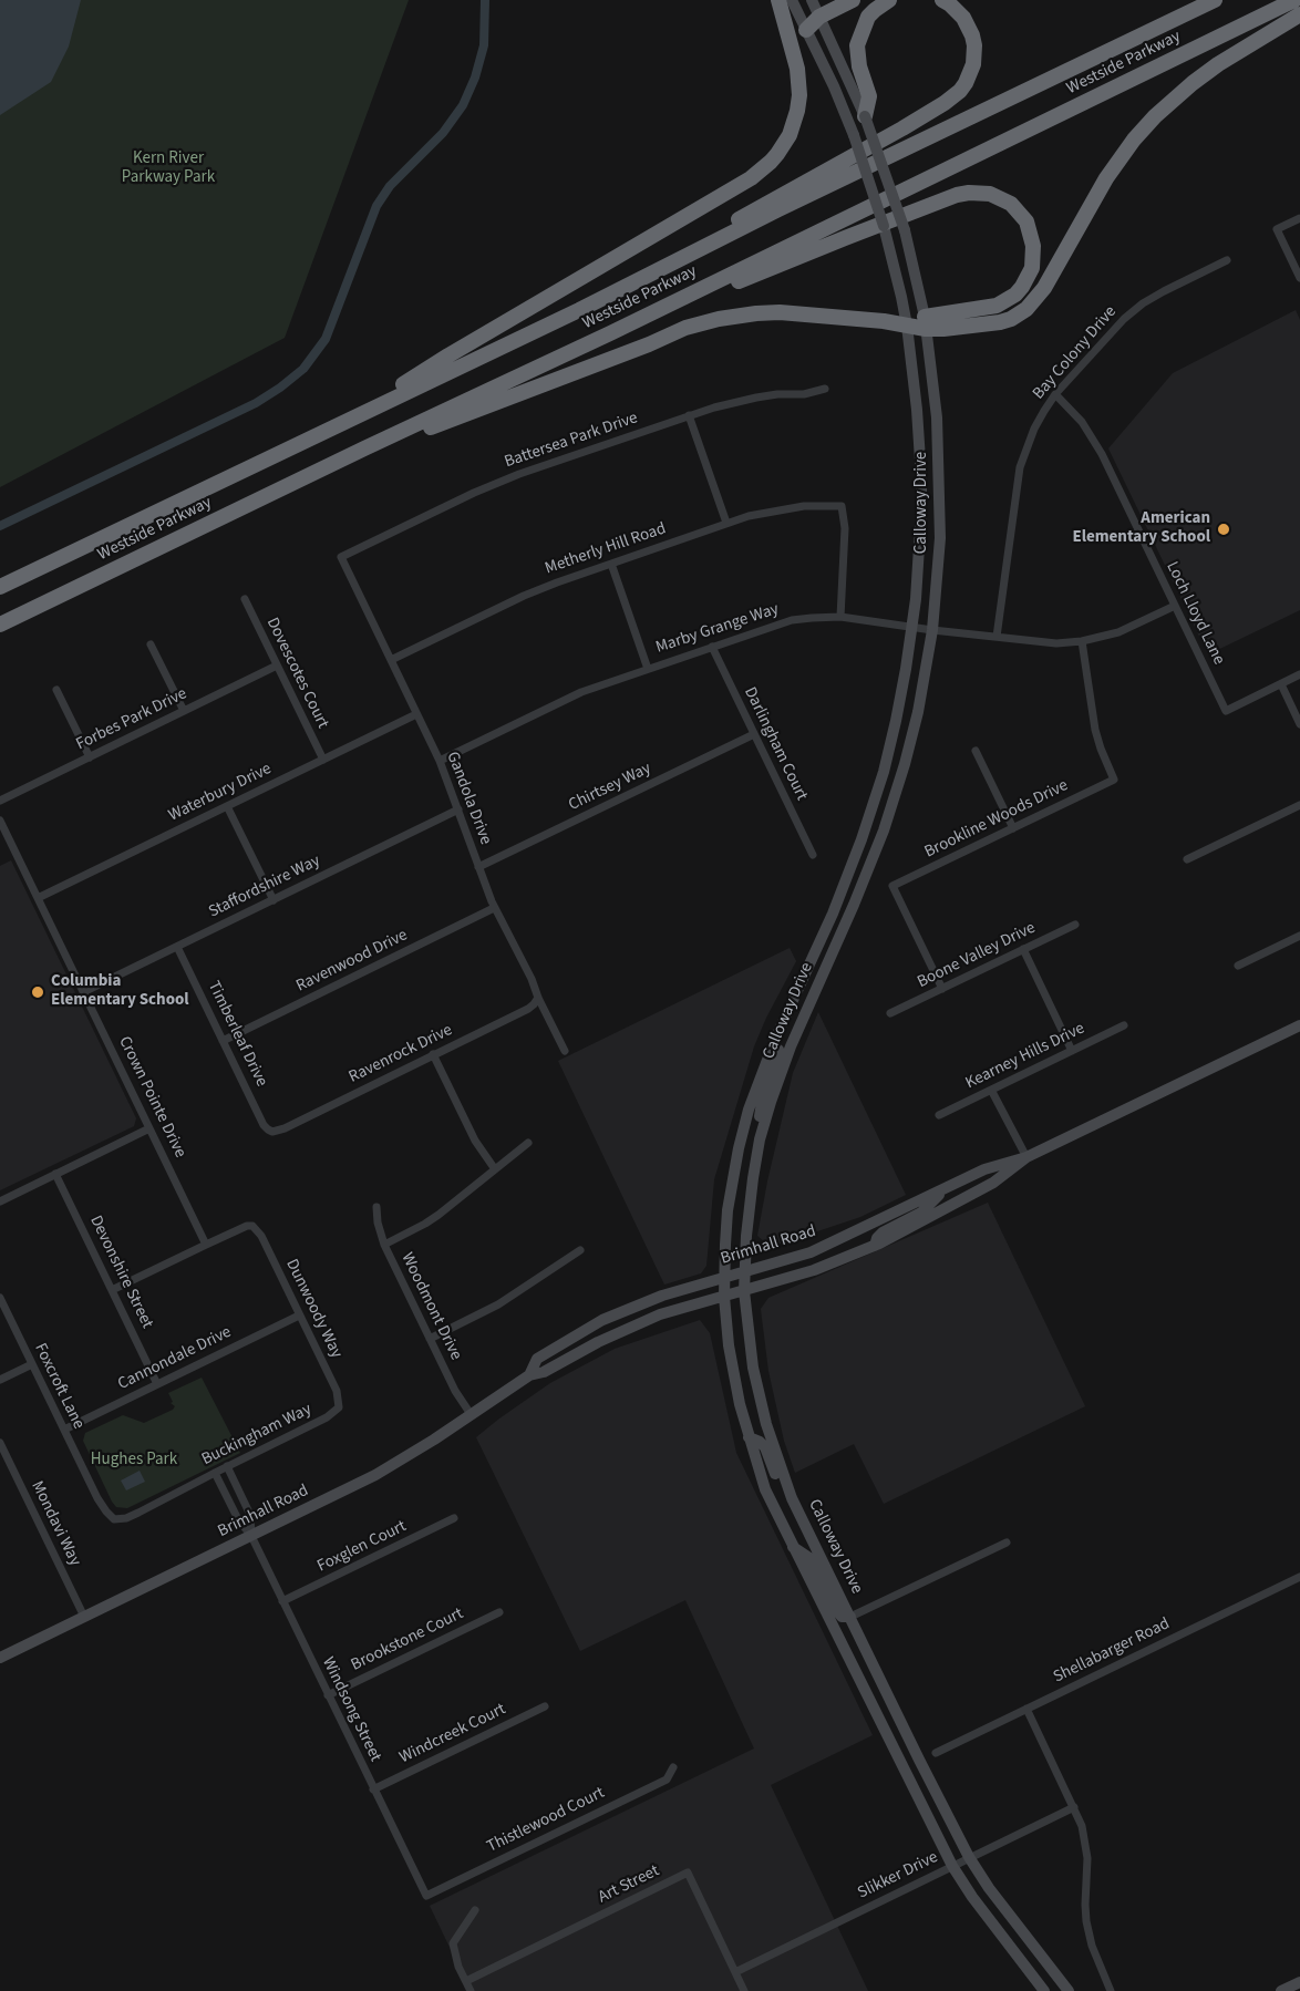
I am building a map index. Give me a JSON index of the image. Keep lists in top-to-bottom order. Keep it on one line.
{"streets":{"highway":["Westside Parkway"],"main road":["Calloway Drive","Brimhall Road"],"street":["Bay Colony Drive","Battersea Park Drive","Metherly Hill Road","Loch Lloyd Lane","Marby Grange Way","Dovescotes Court","Forbes Park Drive","Darlingham Court","Chirtsey Way","Waterbury Drive","Gandola Drive","Brookline Woods Drive","Staffordshire Way","Boone Valley Drive","Ravenwood Drive","Timberleaf Drive","Ravenrock Drive","Kearney Hills Drive","Crown Pointe Drive","Devonshire Street","Woodmont Drive","Dunwoody Way","Cannondale Drive","Foxcroft Lane","Buckingham Way","Mondavi Way","Foxglen Court","Brookstone Court","Shellabarger Road","Windsong Street","Windcreek Court","Thistlewood Court","Slikker Drive","Art Street"]},"crossings":[["Bay Colony Drive","Loch Lloyd Lane"],["Bay Colony Drive","Marby Grange Way"],["Battersea Park Drive","Gandola Drive"],["Calloway Drive","Marby Grange Way"],["Calloway Drive","Brimhall Road"],["Calloway Drive","Slikker Drive"],["Metherly Hill Road","Marby Grange Way"],["Metherly Hill Road","Gandola Drive"],["Loch Lloyd Lane","Marby Grange Way"],["Marby Grange Way","Darlingham Court"],["Marby Grange Way","Gandola Drive"],["Marby Grange Way","Brookline Woods Drive"],["Dovescotes Court","Forbes Park Drive"],["Dovescotes Court","Waterbury Drive"],["Darlingham Court","Chirtsey Way"],["Chirtsey Way","Gandola Drive"],["Waterbury Drive","Gandola Drive"],["Waterbury Drive","Crown Pointe Drive"],["Gandola Drive","Staffordshire Way"],["Gandola Drive","Ravenwood Drive"],["Gandola Drive","Ravenrock Drive"],["Brookline Woods Drive","Boone Valley Drive"],["Staffordshire Way","Timberleaf Drive"],["Staffordshire Way","Crown Pointe Drive"],["Ravenwood Drive","Timberleaf Drive"],["Timberleaf Drive","Ravenrock Drive"],["Crown Pointe Drive","Dunwoody Way"],["Brimhall Road","Woodmont Drive"],["Brimhall Road","Mondavi Way"],["Brimhall Road","Windsong Street"],["Devonshire Street","Cannondale Drive"],["Dunwoody Way","Cannondale Drive"],["Dunwoody Way","Buckingham Way"],["Cannondale Drive","Foxcroft Lane"],["Foxcroft Lane","Buckingham Way"],["Buckingham Way","Windsong Street"],["Foxglen Court","Windsong Street"],["Brookstone Court","Windsong Street"],["Windsong Street","Windcreek Court"],["Windsong Street","Thistlewood Court"],["Slikker Drive","Art Street"]],"parks":["Kern River Parkway Park","Hughes Park"],"places":["American Elementary School","Columbia Elementary School"]}
